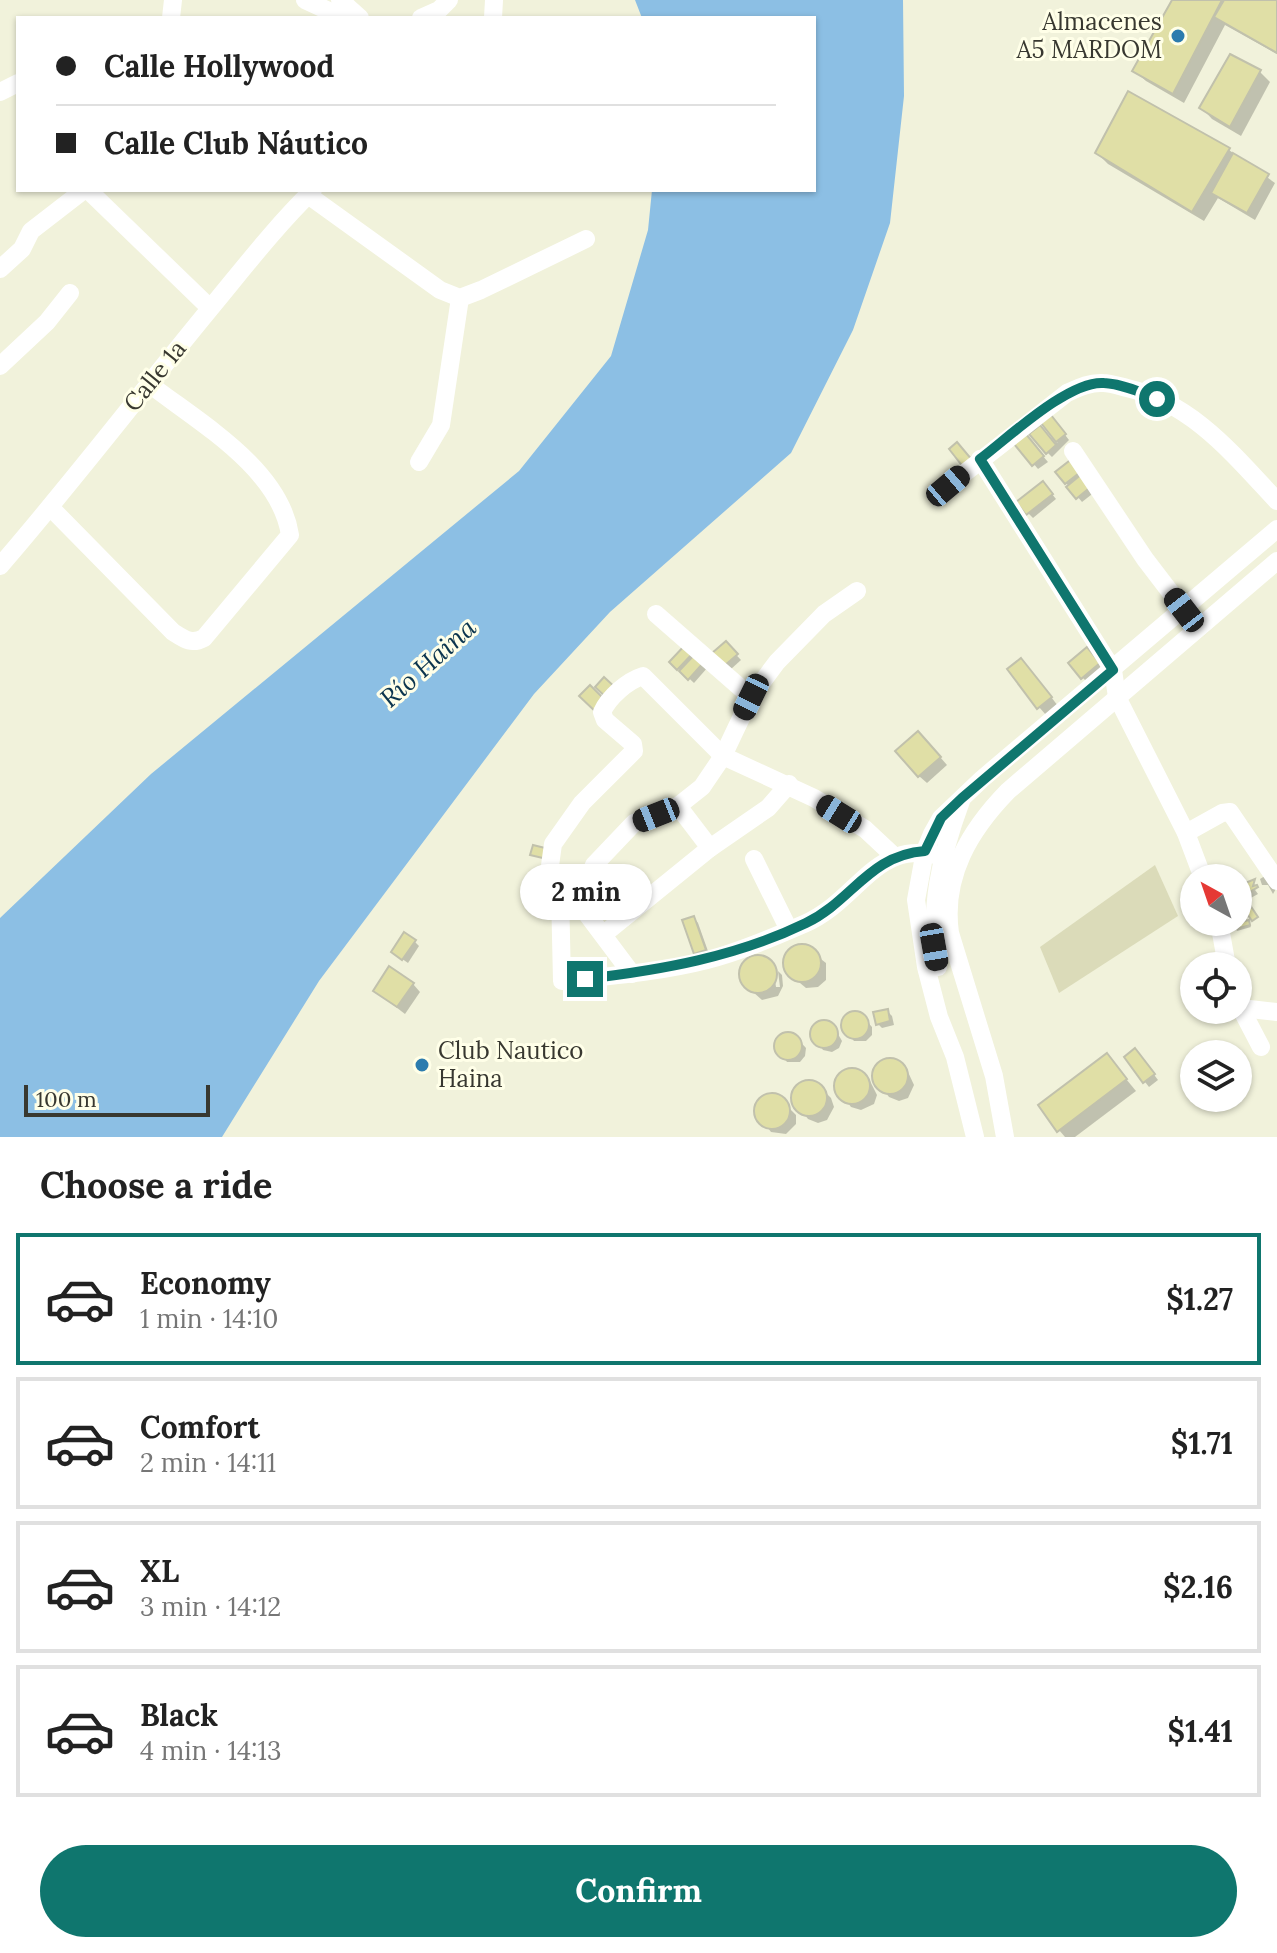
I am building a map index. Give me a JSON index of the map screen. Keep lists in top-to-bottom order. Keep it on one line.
{"streets":{"street":["Calle 1a"]},"water":["Río Haina"],"places":["Almacenes A5 MARDOM","Club Nautico Haina"],"scale_bar":"100 m","north":"top left","page":{"banner":["Calle Hollywood","Calle Club Náutico"],"bubble":"2 min","scale":"100 m","heading":"Choose a ride","list":[{"name":"Economy","note":"1 min · 14:10","value":"$1.27"},{"name":"Comfort","note":"2 min · 14:11","value":"$1.71"},{"name":"XL","note":"3 min · 14:12","value":"$2.16"},{"name":"Black","note":"4 min · 14:13","value":"$1.41"}],"buttons":"Confirm"}}
